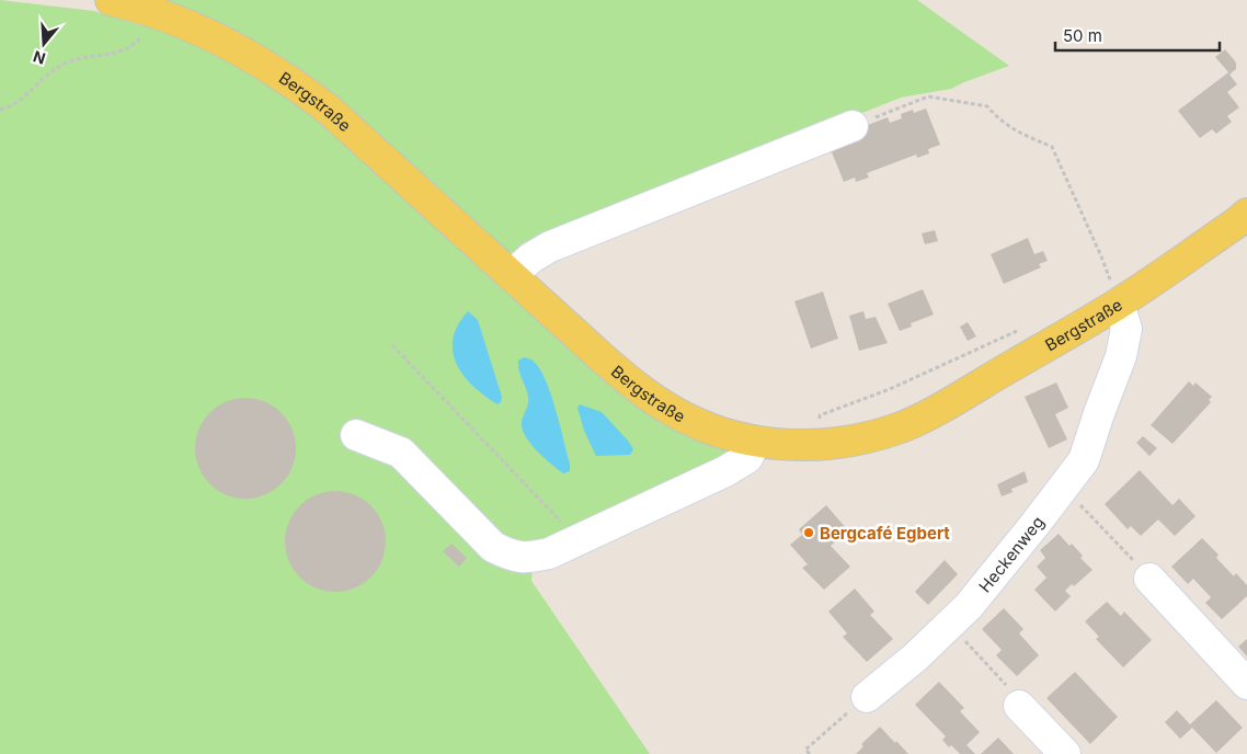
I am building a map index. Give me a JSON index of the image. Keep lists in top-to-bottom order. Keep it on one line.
{"streets":{"main road":["Bergstraße"],"street":["Heckenweg"]},"crossings":[["Bergstraße","Heckenweg"]],"places":["Bergcafé Egbert"],"scale_bar":"50 m","north":"bottom"}
